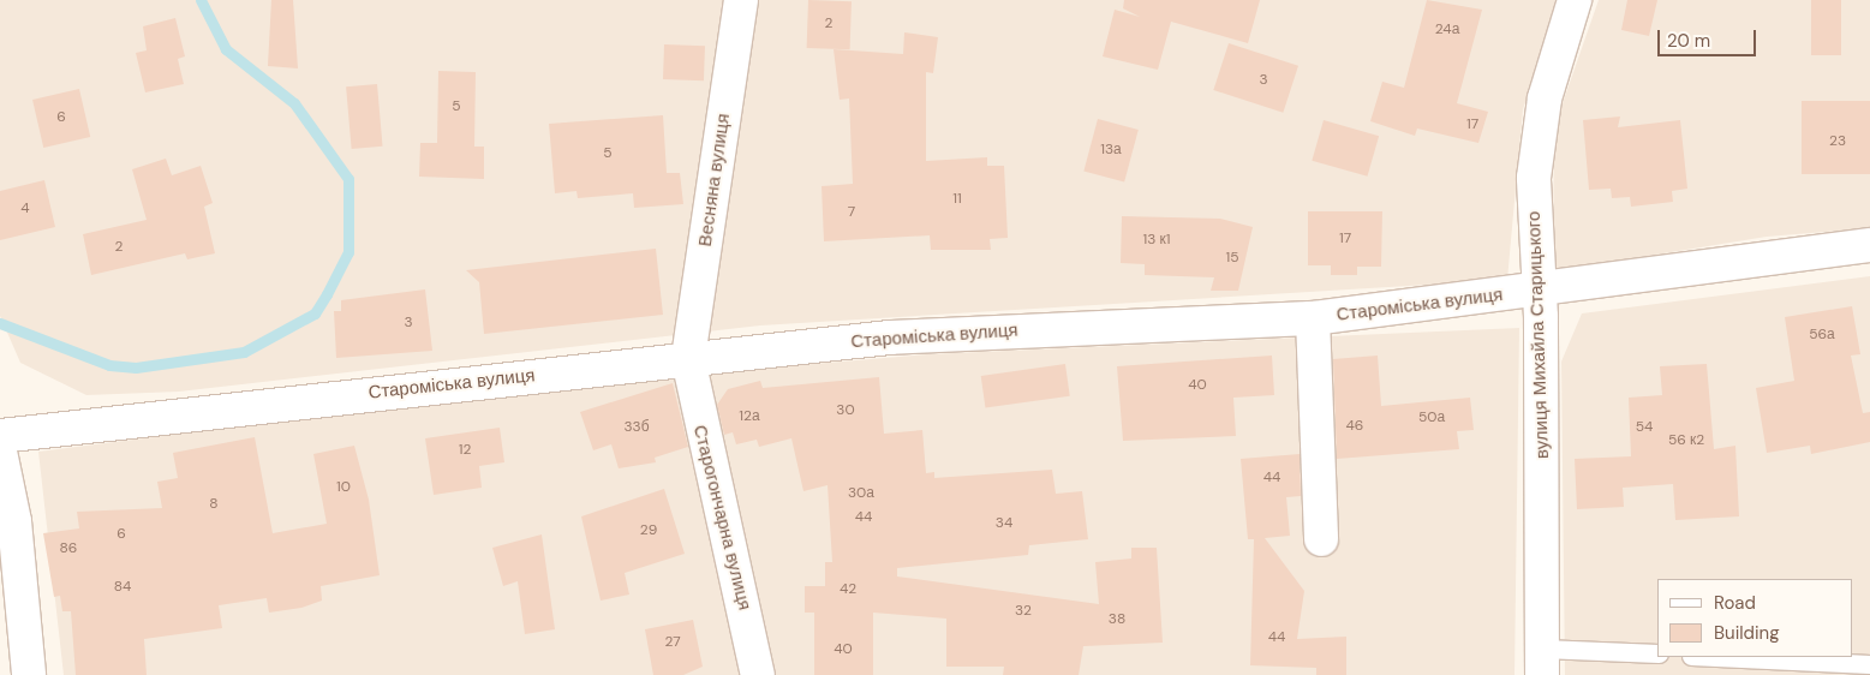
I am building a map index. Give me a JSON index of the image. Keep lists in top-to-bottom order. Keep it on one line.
{"streets":{"street":["Весняна вулиця","Староміська вулиця","вулиця Михайла Старицького","Старогончарна вулиця"]},"crossings":[["Весняна вулиця","Староміська вулиця"],["Весняна вулиця","Старогончарна вулиця"],["Староміська вулиця","вулиця Михайла Старицького"],["Староміська вулиця","Старогончарна вулиця"]],"house_numbers":["2","24а","3","5","6","17","23","13а","5","11","4","7","17","13 к1","2","15","3","56а","40","30","12а","50а","46","33б","54","56 к2","12","44","10","30а","8","44","34","29","6","86","84","42","32","38","44","27","40"],"legend":["Road","Building"],"scale_bar":"20 m"}
